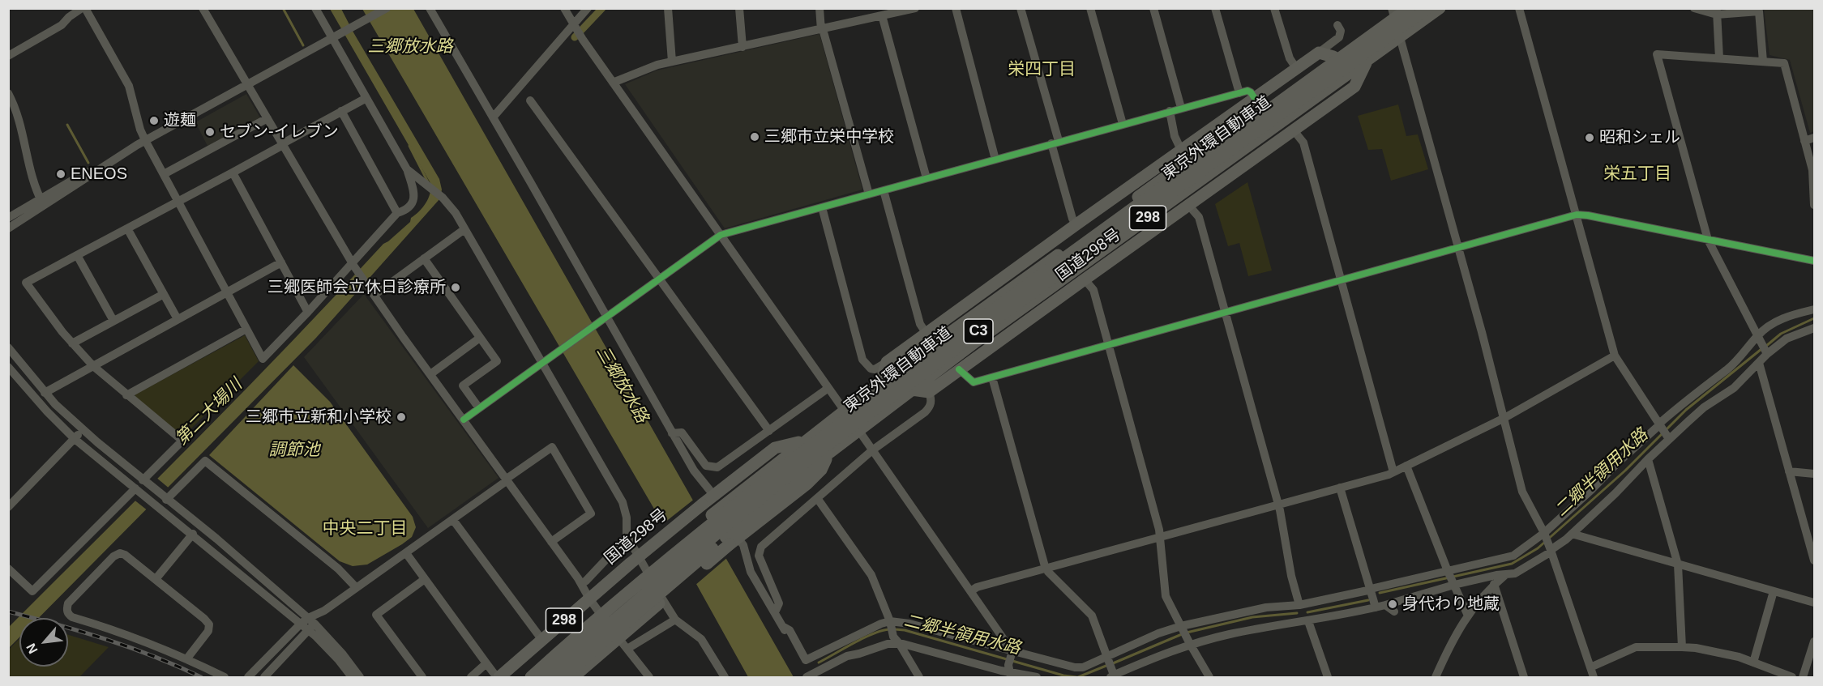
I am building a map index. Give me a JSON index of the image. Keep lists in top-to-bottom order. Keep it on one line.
{"streets":{"highway":["東京外環自動車道","298","国道298号","C3"]},"districts":["栄四丁目","栄五丁目","中央二丁目"],"water":["三郷放水路","第二大場川","調節池","二郷半領用水路"],"places":["遊麺","セブン-イレブン","三郷市立栄中学校","昭和シェル","ENEOS","三郷医師会立休日診療所","三郷市立新和小学校","身代わり地蔵"],"north":"bottom left"}
